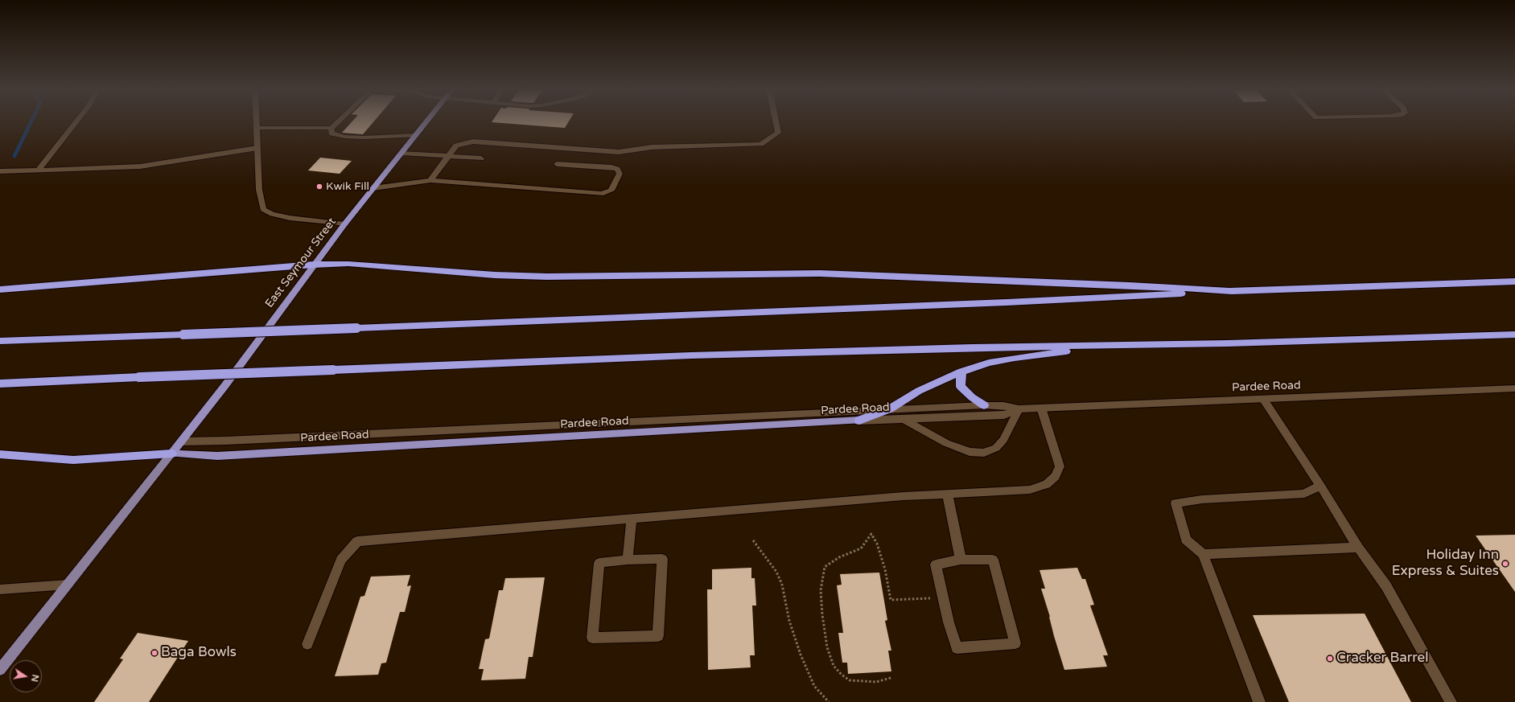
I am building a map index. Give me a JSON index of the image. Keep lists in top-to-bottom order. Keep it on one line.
{"streets":{"highway":["East Seymour Street","Pardee Road"]},"crossings":[["East Seymour Street","Pardee Road"]],"places":["Kwik Fill","Holiday Inn Express & Suites","Baga Bowls","Cracker Barrel"],"north":"right"}
